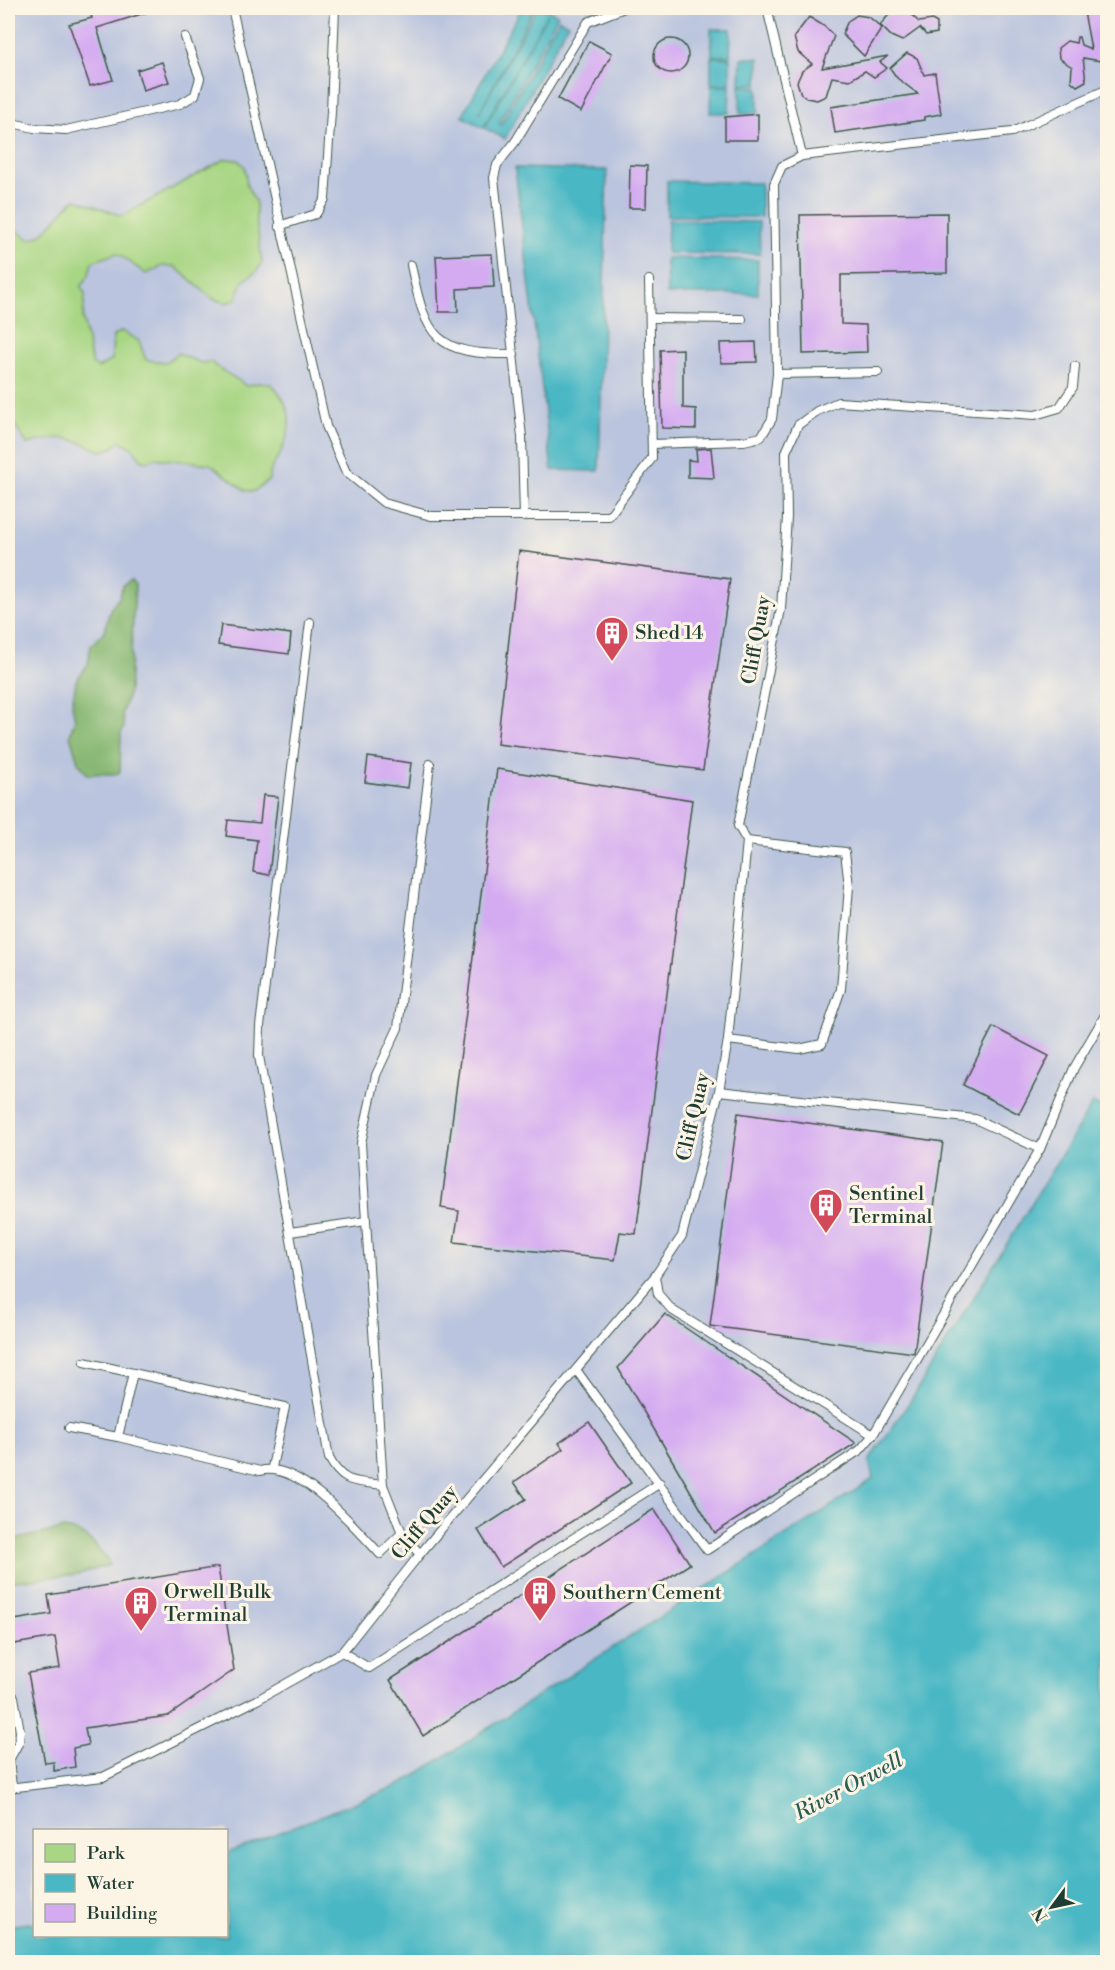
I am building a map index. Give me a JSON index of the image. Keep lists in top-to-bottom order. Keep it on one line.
{"streets":{"lane":["Cliff Quay"]},"water":["River Orwell"],"places":{"building":["Shed 14","Sentinel Terminal","Southern Cement","Orwell Bulk Terminal"]},"legend":["Park","Water","Building"],"north":"bottom left"}
